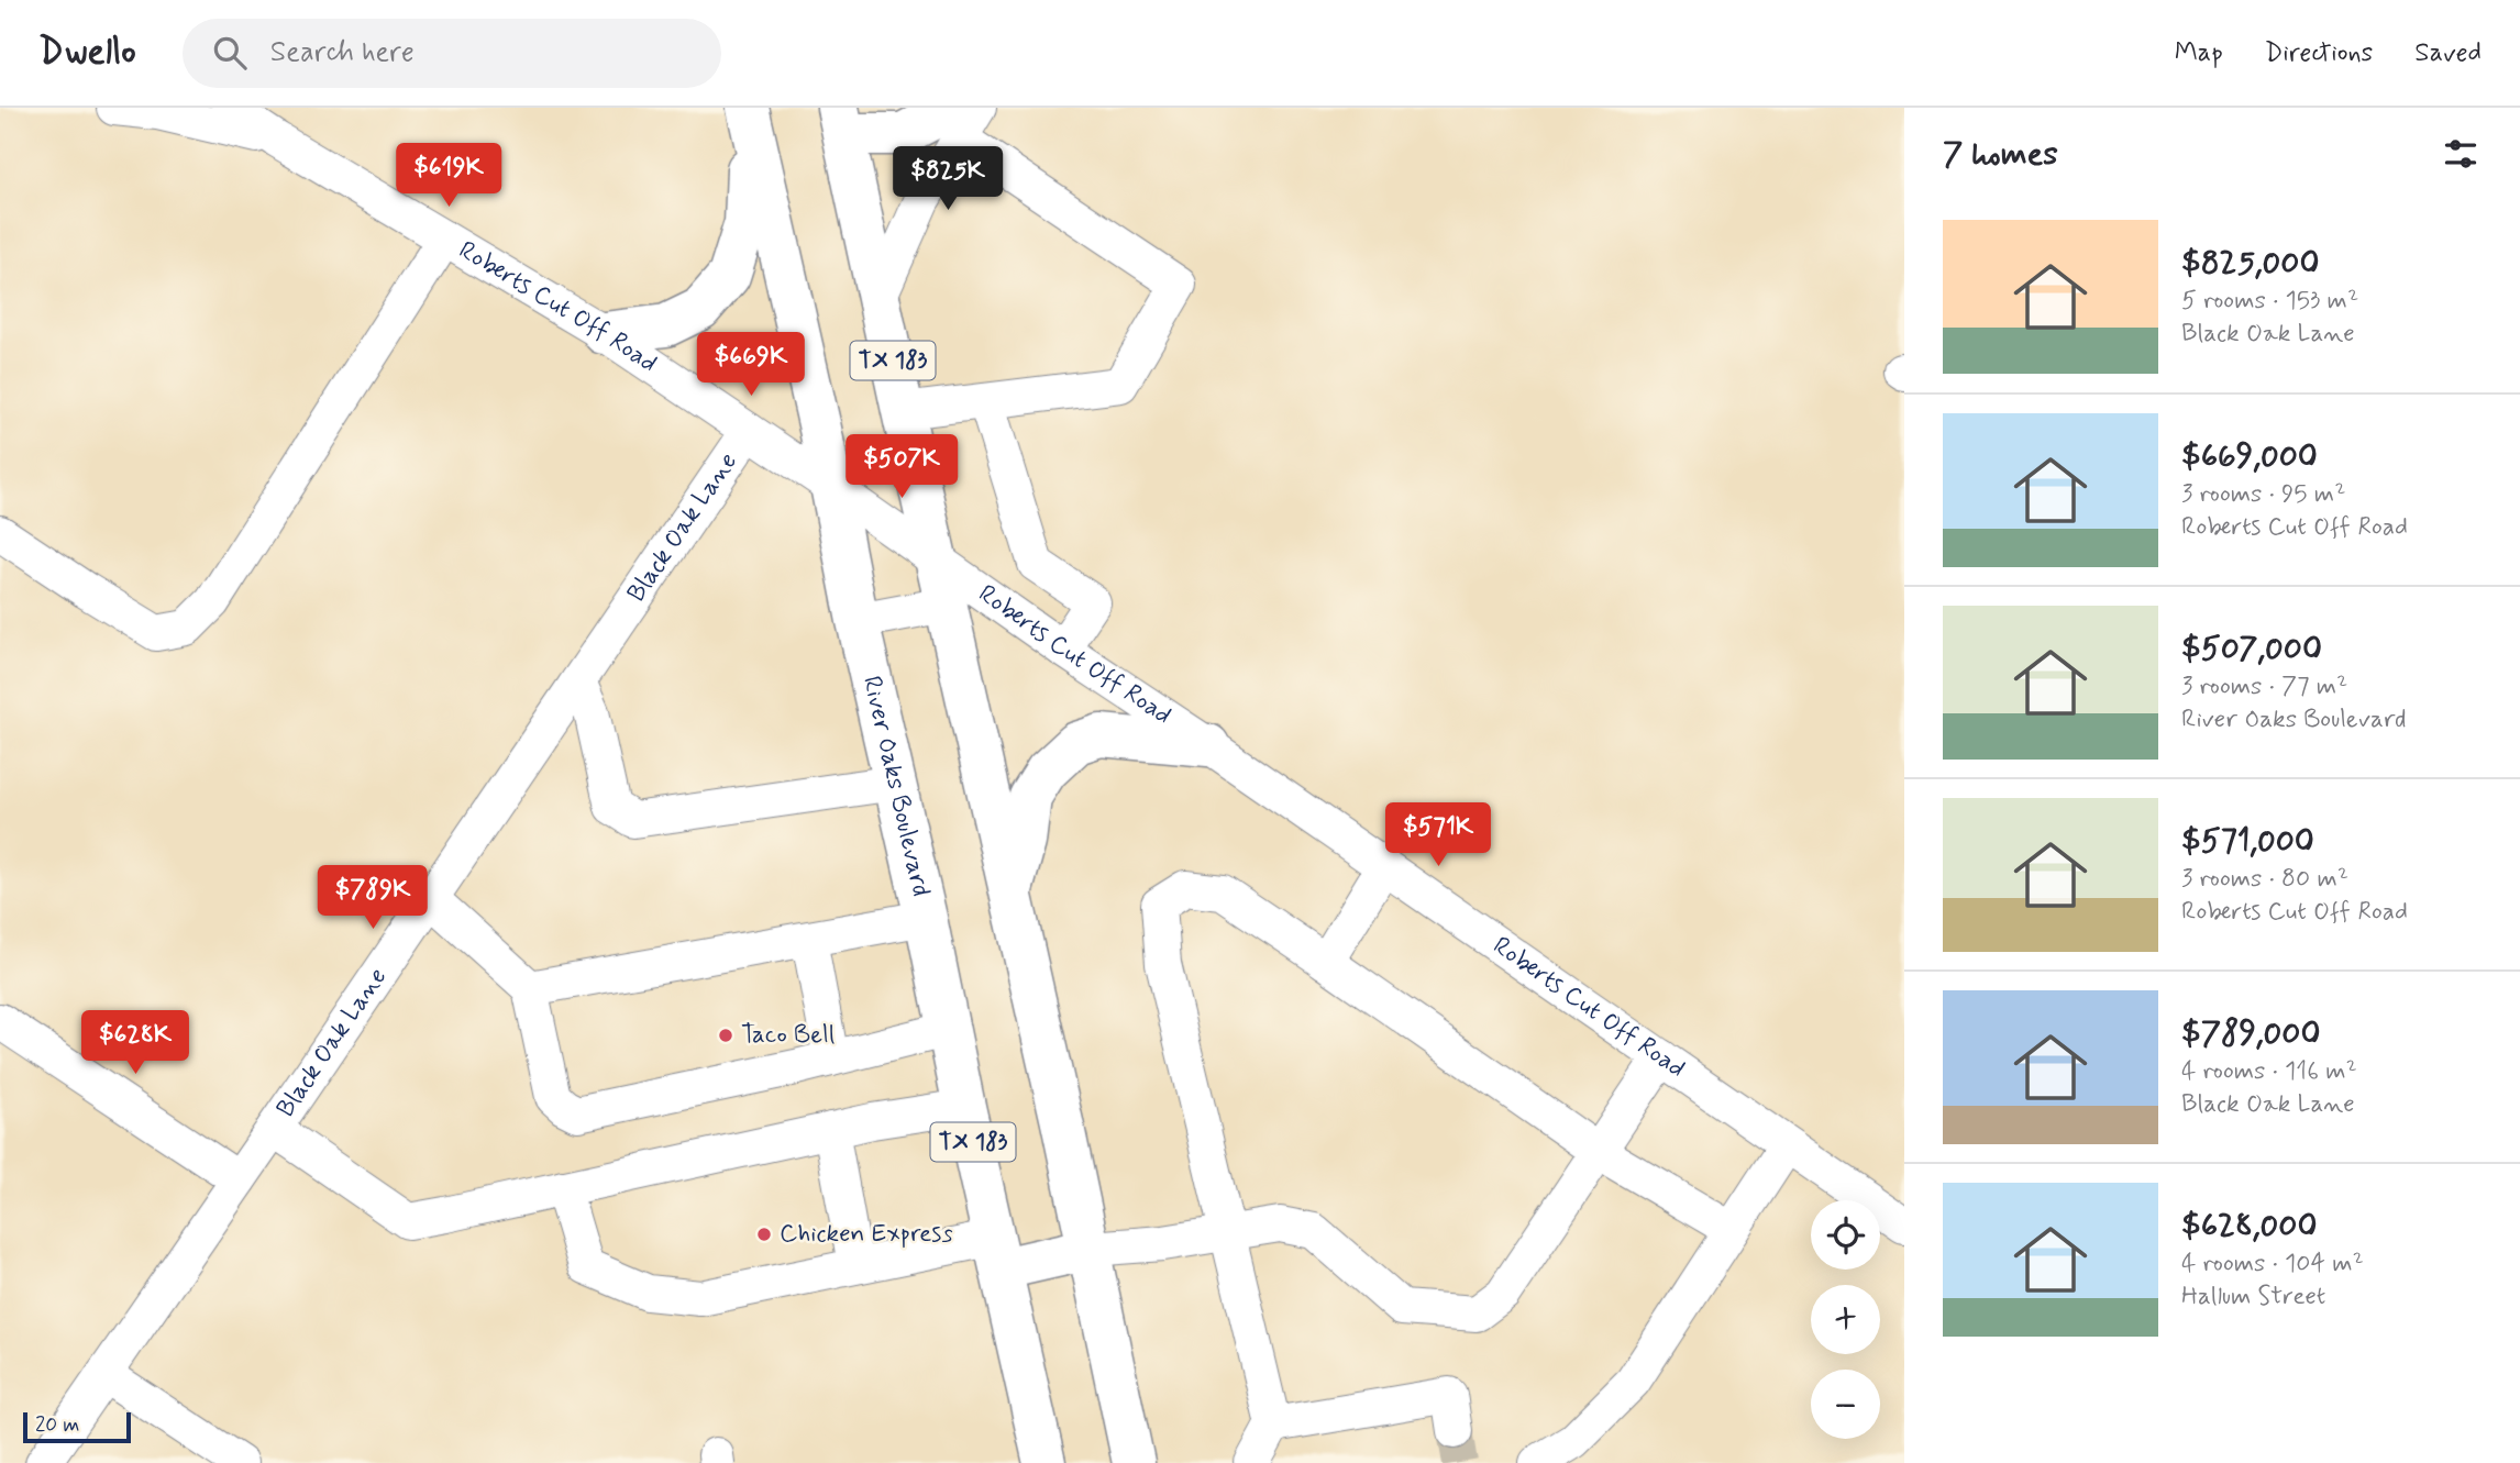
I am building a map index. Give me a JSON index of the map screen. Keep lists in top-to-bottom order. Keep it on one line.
{"streets":{"main road":["TX 183","River Oaks Boulevard"],"street":["Roberts Cut Off Road","Black Oak Lane"]},"crossings":[["Roberts Cut Off Road","TX 183"],["Roberts Cut Off Road","Black Oak Lane"],["Roberts Cut Off Road","River Oaks Boulevard"]],"places":["Taco Bell","Chicken Express"],"scale_bar":"20 m","page":{"header":"Dwello","search":"Search here","nav":["Map","Directions","Saved"],"heading":"7 homes","price":["$619K","$825K","$669K","$507K","$571K","$789K","$628K"],"list":[{"name":"$825,000","note":"5 rooms · 153 m² · Black Oak Lane"},{"name":"$669,000","note":"3 rooms · 95 m² · Roberts Cut Off Road"},{"name":"$507,000","note":"3 rooms · 77 m² · River Oaks Boulevard"},{"name":"$571,000","note":"3 rooms · 80 m² · Roberts Cut Off Road"},{"name":"$789,000","note":"4 rooms · 116 m² · Black Oak Lane"},{"name":"$628,000","note":"4 rooms · 104 m² · Hallum Street"}],"map_buttons":["+","−"],"scale":"20 m"}}
